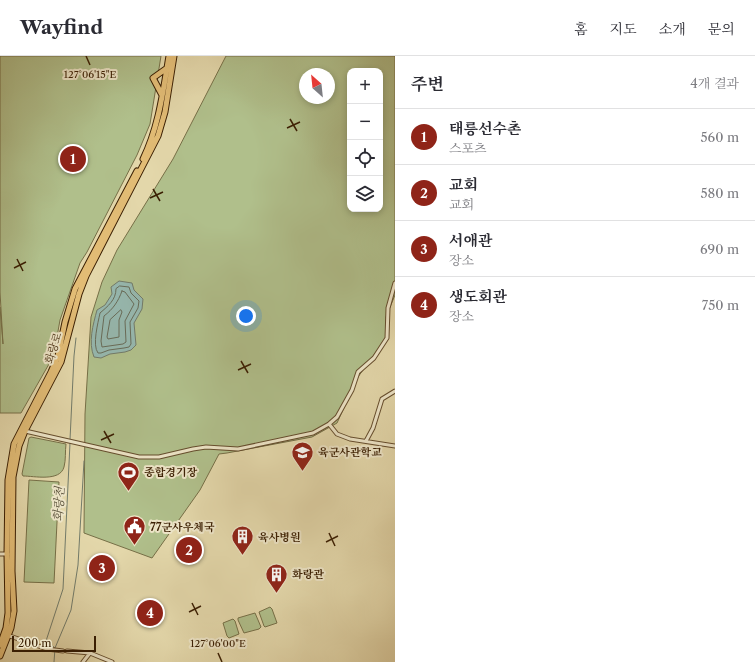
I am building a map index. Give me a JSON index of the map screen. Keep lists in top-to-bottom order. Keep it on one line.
{"streets":{"main road":["화랑로"]},"water":["화랑천"],"places":{"school or university":["육군사관학교"],"sports":["종합경기장"],"public building":["77군사우체국"],"building":["육사병원","화랑관"]},"scale_bar":"200 m","north":"top left","page":{"header":"Wayfind","nav":["홈","지도","소개","문의"],"heading":["주변","4개 결과"],"map_buttons":["+","−"],"list":[{"mark":"1","name":"태릉선수촌","note":"스포츠","value":"560 m"},{"mark":"2","name":"교회","note":"교회","value":"580 m"},{"mark":"3","name":"서애관","note":"장소","value":"690 m"},{"mark":"4","name":"생도회관","note":"장소","value":"750 m"}],"pins":["1","2","3","4"],"scale":"200 m"},"coordinates":["127°06'15\"E","127°06'00\"E"]}
